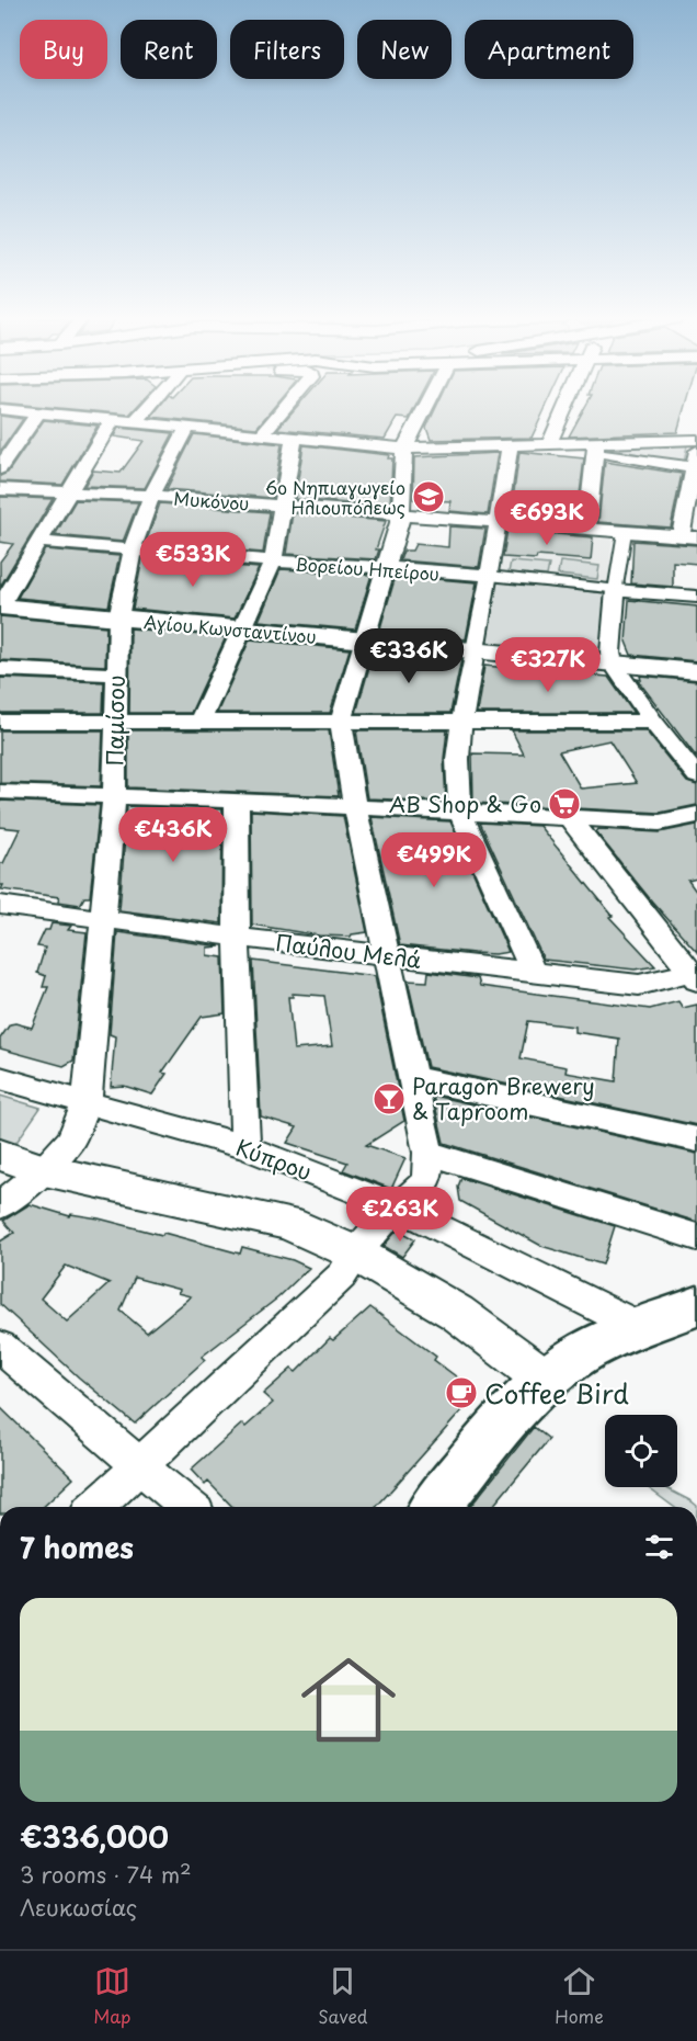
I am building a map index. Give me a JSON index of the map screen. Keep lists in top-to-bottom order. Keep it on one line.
{"streets":{"street":["Μυκόνου","Βορείου Ηπείρου","Αγίου Κωνσταντίνου","Παμίσου","Παύλου Μελά","Κύπρου"]},"crossings":[["Μυκόνου","Παμίσου"],["Βορείου Ηπείρου","Παμίσου"],["Αγίου Κωνσταντίνου","Παμίσου"],["Παμίσου","Παύλου Μελά"],["Παμίσου","Κύπρου"]],"places":{"school or university":["6ο Νηπιαγωγείο Ηλιουπόλεως"],"supermarket":["ΑΒ Shop & Go"],"bar":["Paragon Brewery & Taproom"],"cafe":["Coffee Bird"]},"page":{"chip":["Buy","Rent","Filters","New","Apartment"],"price":["€693K","€533K","€336K","€327K","€436K","€499K","€263K"],"heading":"7 homes","list":[{"name":"€336,000","note":"3 rooms · 74 m² · Λευκωσίας"}],"tabs":["Map","Saved","Home"]}}
